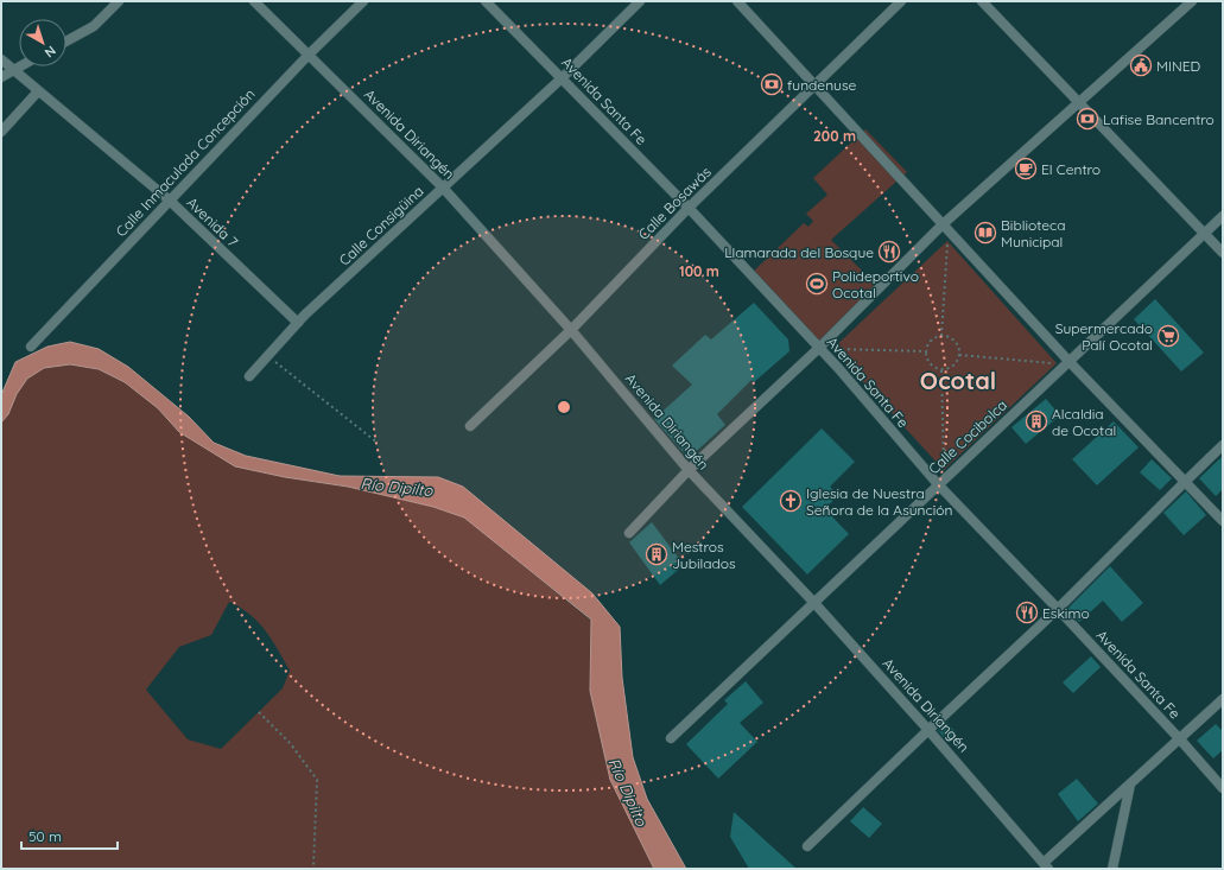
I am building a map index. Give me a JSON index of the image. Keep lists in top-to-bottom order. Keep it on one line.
{"streets":{"street":["Avenida Santa Fe","Avenida Diriangén","Calle Inmaculada Concepción","Calle Bosawás","Avenida 7","Calle Consigüina","Calle Cocibolca"]},"crossings":[["Avenida Santa Fe","Calle Bosawás"],["Avenida Santa Fe","Calle Consigüina"],["Avenida Santa Fe","Calle Cocibolca"],["Avenida Diriangén","Calle Inmaculada Concepción"],["Avenida Diriangén","Calle Bosawás"],["Avenida Diriangén","Calle Consigüina"],["Avenida Diriangén","Calle Cocibolca"],["Calle Inmaculada Concepción","Avenida 7"],["Avenida 7","Calle Consigüina"]],"districts":["Ocotal"],"water":["Río Dipilto"],"places":{"public building":["MINED"],"bank":["fundenuse","Lafise Bancentro"],"cafe":["El Centro"],"library":["Biblioteca Municipal"],"restaurant":["Llamarada del Bosque","Eskimo"],"sports":["Polideportivo Ocotal"],"supermarket":["Supermercado Palí Ocotal"],"building":["Alcaldia de Ocotal","Mestros Jubilados"],"church":["Iglesia de Nuestra Señora de la Asunción"]},"scale_bar":"50 m","north":"bottom right","rings":["200 m","100 m"]}
